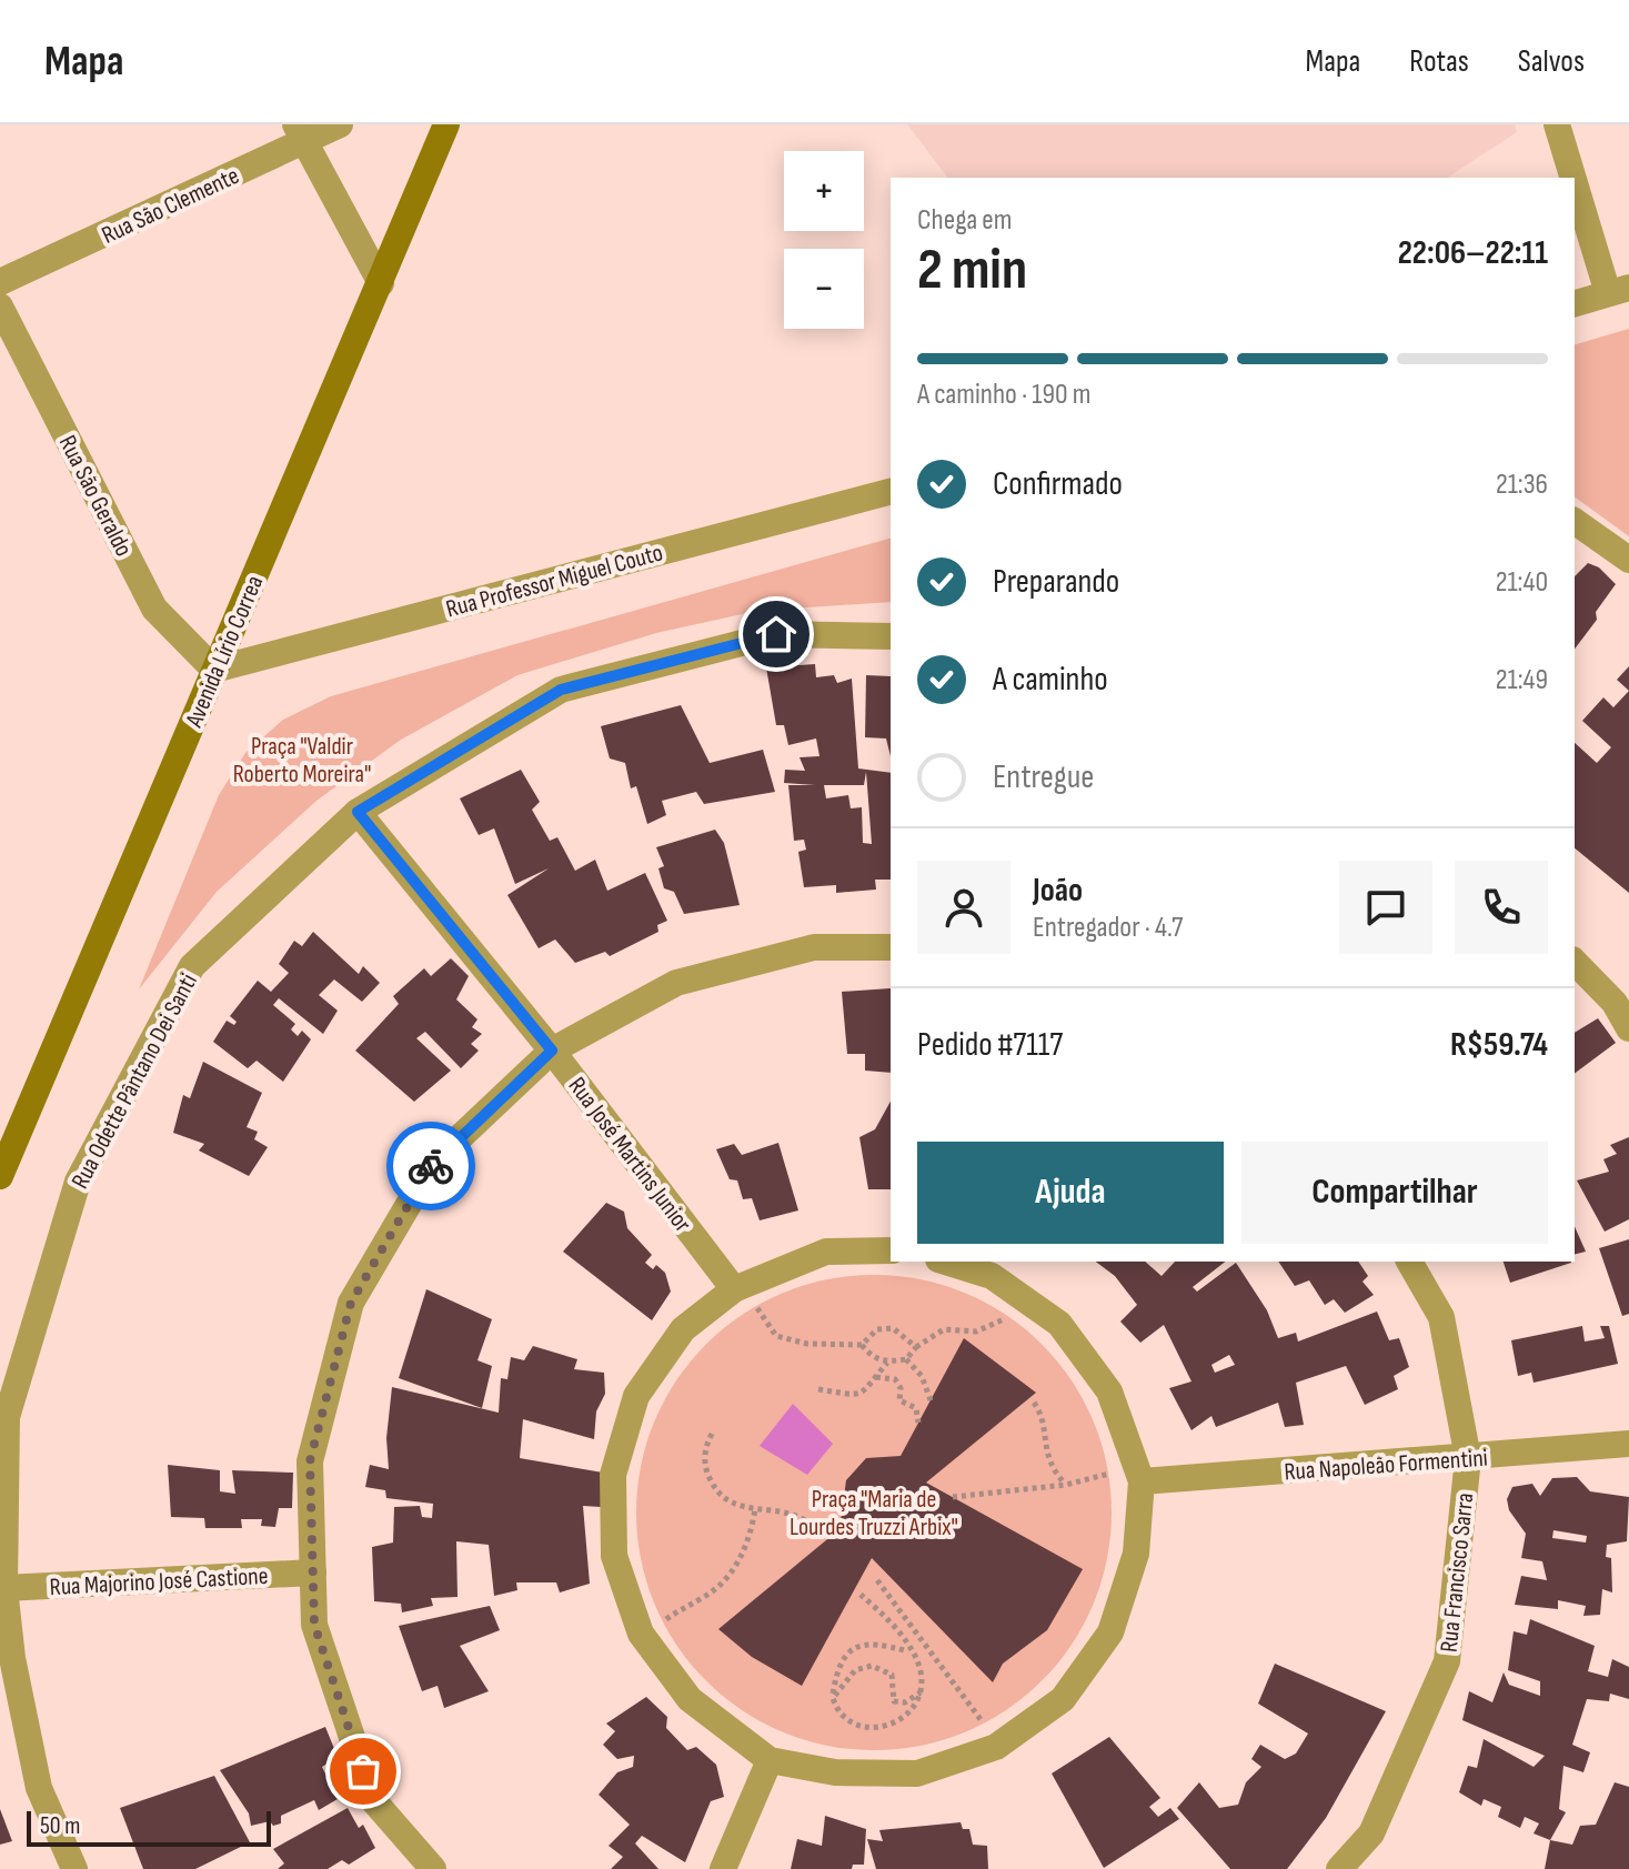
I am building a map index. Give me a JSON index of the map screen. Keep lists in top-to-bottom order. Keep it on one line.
{"streets":{"main road":["Avenida Lírio Correa"],"street":["Rua São Clemente","Rua São Geraldo","Rua Professor Miguel Couto","Rua Odette Pântano Dei Santi","Rua José Martins Junior","Rua Napoleão Formentini","Rua Francisco Sarra","Rua Majorino José Castione"]},"crossings":[["Rua São Geraldo","Rua Professor Miguel Couto"],["Rua São Geraldo","Avenida Lírio Correa"],["Rua Professor Miguel Couto","Avenida Lírio Correa"],["Rua Odette Pântano Dei Santi","Rua José Martins Junior"],["Rua Odette Pântano Dei Santi","Rua Majorino José Castione"],["Rua Napoleão Formentini","Rua Francisco Sarra"]],"parks":["Praça \"Valdir Roberto Moreira\"","Praça \"Maria de Lourdes Truzzi Arbix\""],"scale_bar":"50 m","page":{"header":"Mapa","nav":["Mapa","Rotas","Salvos"],"map_buttons":["+","−"],"heading":["2 min","Chega em","22:06–22:11"],"panel":["João","Entregador · 4.7","Pedido #7117","R$59.74"],"bar":"A caminho · 190 m","list":[["Confirmado","21:36"],["Preparando","21:40"],["A caminho","21:49"],"Entregue"],"buttons":["Ajuda","Compartilhar"],"scale":"50 m"}}
